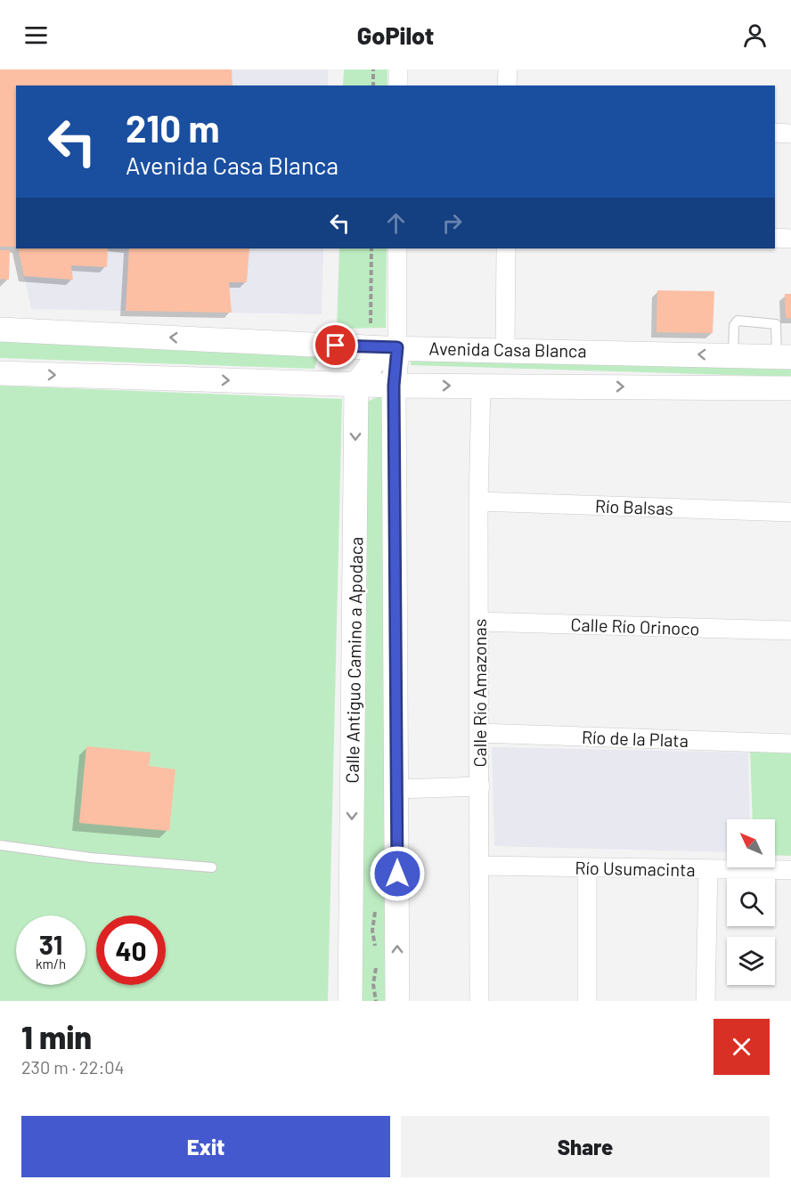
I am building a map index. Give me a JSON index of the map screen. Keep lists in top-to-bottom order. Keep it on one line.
{"streets":{"street":["Avenida Casa Blanca","Río Balsas","Calle Río Orinoco","Calle Antiguo Camino a Apodaca","Calle Río Amazonas","Río de la Plata","Río Usumacinta"]},"crossings":[["Avenida Casa Blanca","Calle Río Amazonas"],["Río Balsas","Calle Río Amazonas"],["Calle Río Orinoco","Calle Río Amazonas"],["Calle Río Amazonas","Río de la Plata"],["Calle Río Amazonas","Río Usumacinta"]],"north":"top left","page":{"header":"GoPilot","turn":["210 m","Avenida Casa Blanca"],"speed":"31 km/h","limit":"40","heading":["1 min","230 m · 22:04"],"buttons":["Exit","Share"]}}
